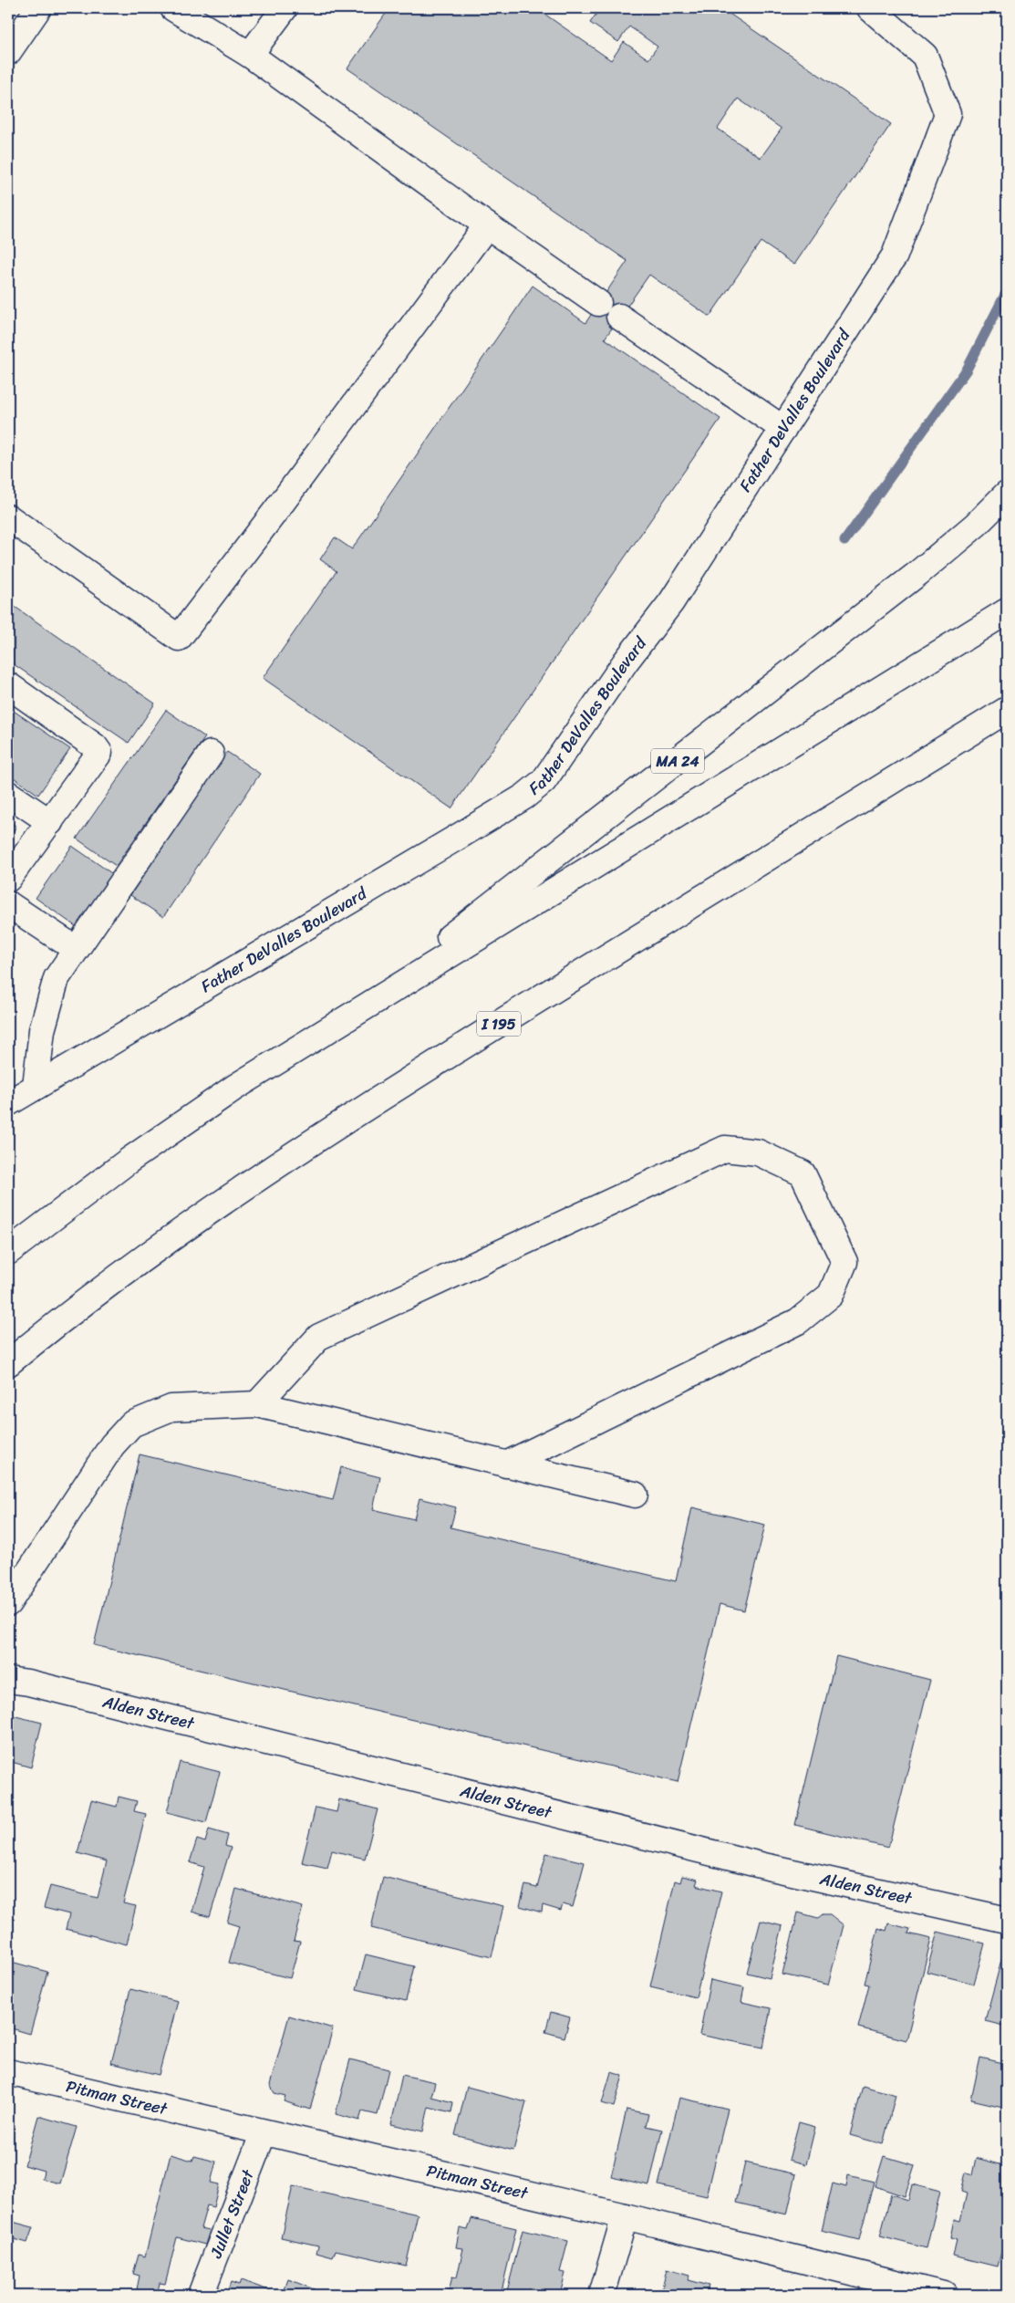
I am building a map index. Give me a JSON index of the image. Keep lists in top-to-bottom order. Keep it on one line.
{"streets":{"main road":["Father DeValles Boulevard","MA 24","I 195","Alden Street","Pitman Street","Jullet Street"]},"crossings":[["Pitman Street","Jullet Street"]]}
